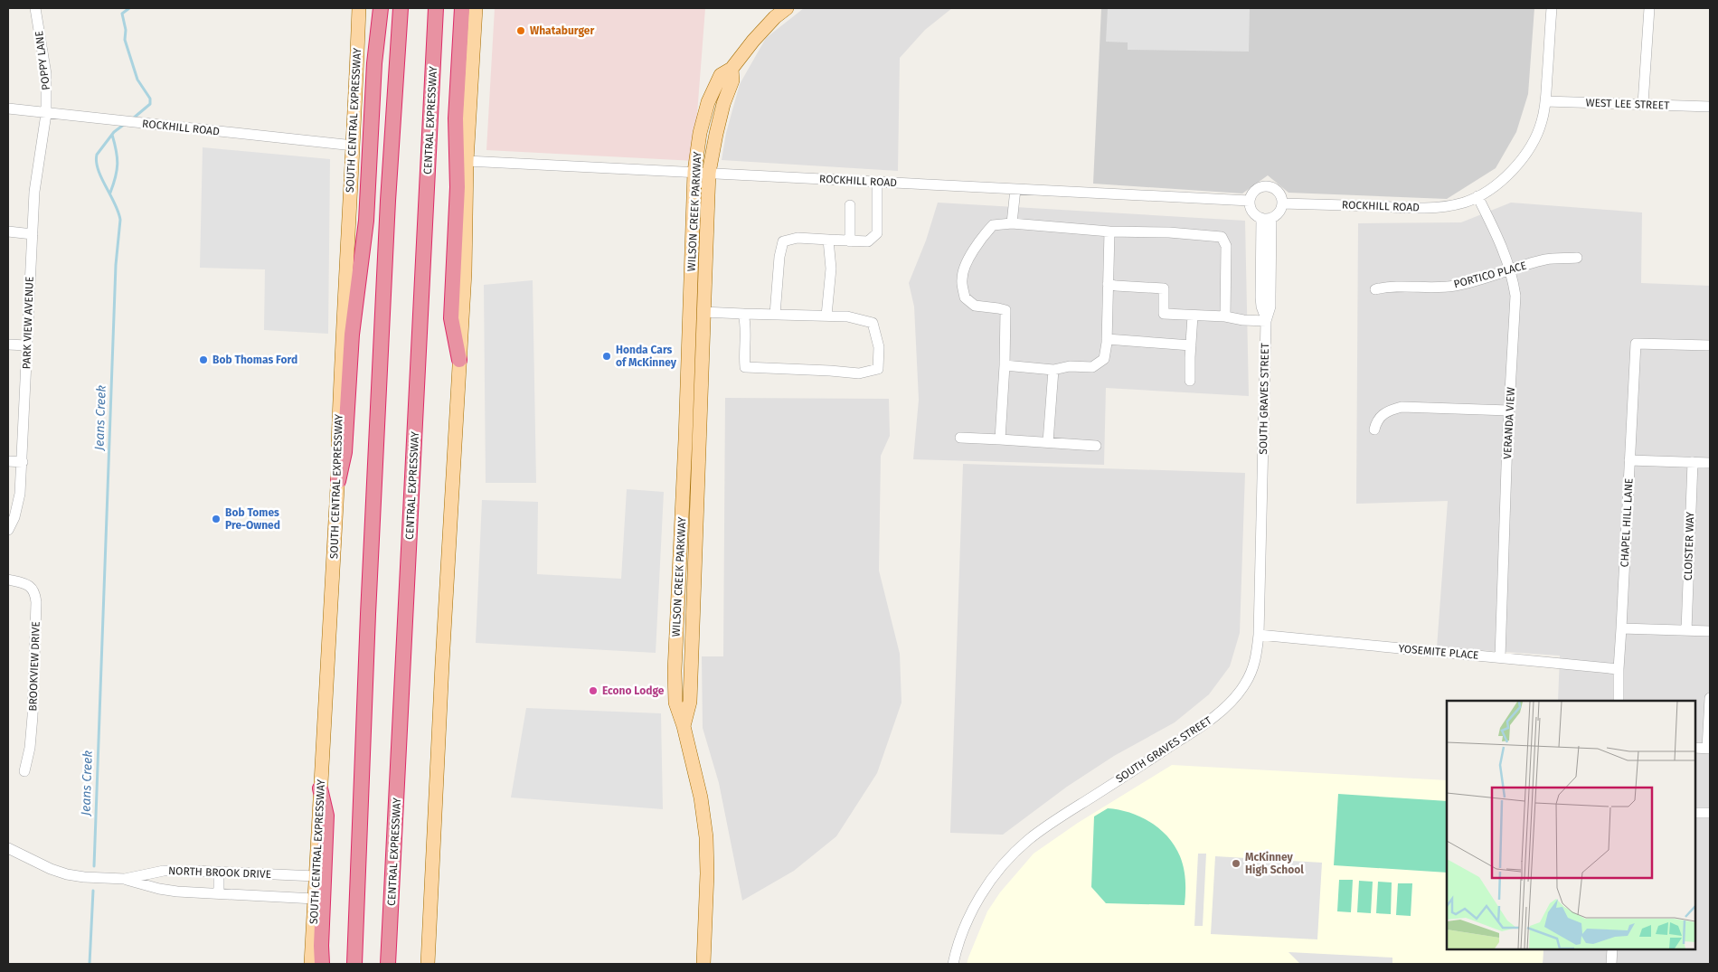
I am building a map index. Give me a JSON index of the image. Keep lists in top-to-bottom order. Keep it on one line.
{"streets":{"highway":["CENTRAL EXPRESSWAY"],"main road":["SOUTH CENTRAL EXPRESSWAY","WILSON CREEK PARKWAY"],"street":["POPPY LANE","WEST LEE STREET","ROCKHILL ROAD","PORTICO PLACE","PARK VIEW AVENUE","SOUTH GRAVES STREET","VERANDA VIEW","CHAPEL HILL LANE","CLOISTER WAY","YOSEMITE PLACE","BROOKVIEW DRIVE","NORTH BROOK DRIVE"]},"crossings":[["POPPY LANE","ROCKHILL ROAD"],["POPPY LANE","PARK VIEW AVENUE"],["WEST LEE STREET","ROCKHILL ROAD"],["SOUTH CENTRAL EXPRESSWAY","ROCKHILL ROAD"],["SOUTH CENTRAL EXPRESSWAY","NORTH BROOK DRIVE"],["ROCKHILL ROAD","WILSON CREEK PARKWAY"],["ROCKHILL ROAD","PARK VIEW AVENUE"],["ROCKHILL ROAD","SOUTH GRAVES STREET"],["ROCKHILL ROAD","VERANDA VIEW"],["PORTICO PLACE","VERANDA VIEW"],["SOUTH GRAVES STREET","YOSEMITE PLACE"],["VERANDA VIEW","YOSEMITE PLACE"],["CHAPEL HILL LANE","YOSEMITE PLACE"]],"water":["Jeans Creek"],"places":["Whataburger","Honda Cars of McKinney","Bob Thomas Ford","Bob Tomes Pre-Owned","Econo Lodge","McKinney High School"]}
